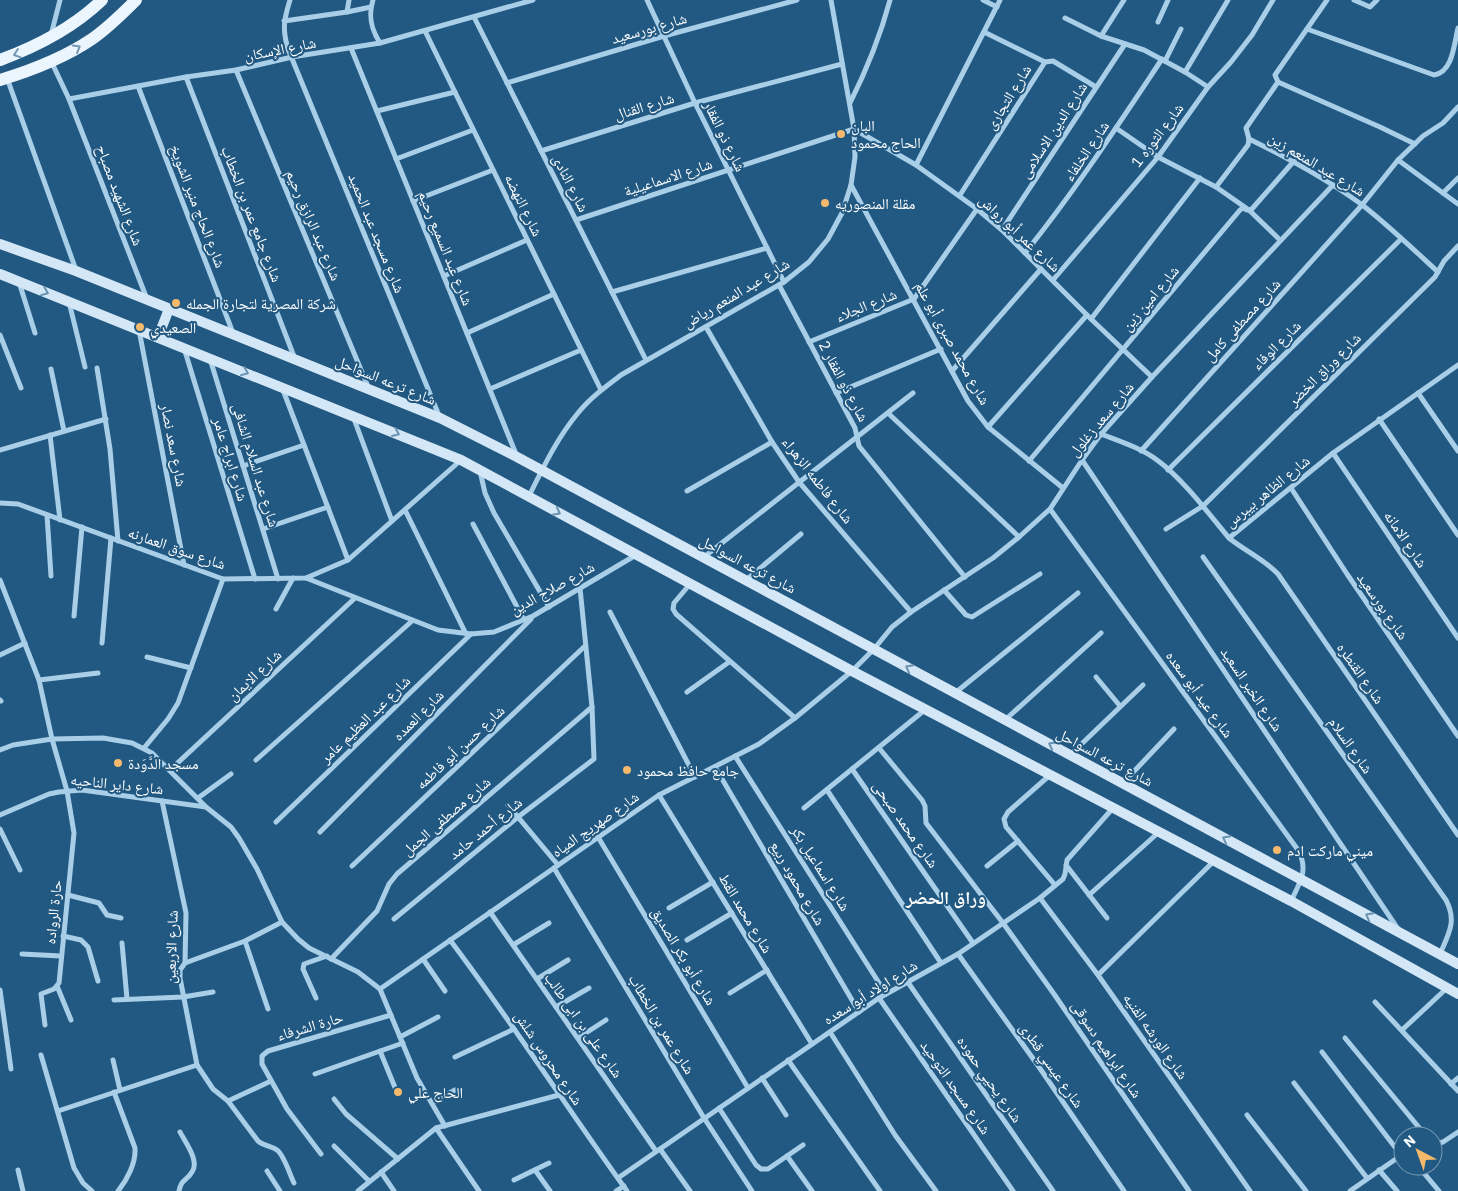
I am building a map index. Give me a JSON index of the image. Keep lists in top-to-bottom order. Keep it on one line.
{"streets":{"main road":["شارع ترعه السواحل"],"street":["شارع بورسعيد","شارع الإسكان","شارع التجارى","شارع القنال","شارع الدين الاسلامى","شارع الثوره 1","شارع ذو الفقار","شارع الخلفاء","شارع عبد المنعم زين","شارع الاسماعيلية","شارع النادى","شارع الشهيد مصباح","شارع النهضه","شارع الحاج منير الشويخ","شارع جامع عمر بن الخطاب","شارع عبد الرازق رحيم","شارع مسجد عبد الحميد","شارع عمر أبو رواش","شارع عبد السميع رحيم","شارع عبد المنعم رياض","شارع امين زين","شارع الجلاء","شارع مصطفى كامل","شارع محمد صبرى أبو علم","شارع الوفاء","شارع وراق الخضر","شارع ذو الفقار 2","شارع سعد زغلول","شارع سعد نصار","شارع ابراج عامر","شارع عبد السلام الشافى","شارع فاطمه الزهراء","شارع الظاهر بيبرس","شارع الامانه","شارع سوق العمارنه","شارع صلاح الدين","شارع القنطره","شارع الايمان","شارع الخبر السعيد","شارع عيد أبو سعده","شارع العمده","شارع عبد العظيم عامر","شارع السلام","شارع حسن أبو فاطمه","شارع داير الناحيه","شارع مصطفى الجمل","شارع صهريج المياه","شارع محمد صبحى","شارع أحمد حامد","شارع اسماعيل بكر","شارع محمود ربيع","حارة الرواده","شارع محمد القط","شارع الاربعين","شارع أبو بكر الصديق","شارع اولاد أبو سعده","شارع عمر بن الخطاب","شارع على بن ابى طالب","حارة الشرفاء","شارع الورشه الفنيه","شارع ابراهيم دسوقى","شارع محروس شلش","شارع عيسي قطرى","شارع يحيي حموده","شارع مسجد التوحيد"]},"crossings":[["شارع بورسعيد","شارع ذو الفقار"],["شارع بورسعيد","شارع النادى"],["شارع بورسعيد","شارع الظاهر بيبرس"],["شارع الإسكان","شارع النادى"],["شارع الإسكان","شارع الشهيد مصباح"],["شارع الإسكان","شارع النهضه"],["شارع الإسكان","شارع الحاج منير الشويخ"],["شارع الإسكان","شارع جامع عمر بن الخطاب"],["شارع الإسكان","شارع عبد الرازق رحيم"],["شارع الإسكان","شارع مسجد عبد الحميد"],["شارع الإسكان","شارع عبد السميع رحيم"],["شارع التجارى","شارع الدين الاسلامى"],["شارع التجارى","شارع عمر أبو رواش"],["شارع القنال","شارع ذو الفقار"],["شارع القنال","شارع النادى"],["شارع القنال","شارع عبد المنعم رياض"],["شارع الدين الاسلامى","شارع عمر أبو رواش"],["شارع الثوره 1","شارع عمر أبو رواش"],["شارع ذو الفقار","شارع الاسماعيلية"],["شارع ذو الفقار","شارع عبد المنعم رياض"],["شارع ذو الفقار","شارع ذو الفقار 2"],["شارع الخلفاء","شارع عمر أبو رواش"],["شارع عبد المنعم زين","شارع امين زين"],["شارع عبد المنعم زين","شارع مصطفى كامل"],["شارع عبد المنعم زين","شارع الوفاء"],["شارع عبد المنعم زين","شارع وراق الخضر"],["شارع عبد المنعم زين","شارع سعد زغلول"],["شارع الاسماعيلية","شارع النادى"],["شارع الاسماعيلية","شارع عمر أبو رواش"],["شارع الاسماعيلية","شارع عبد المنعم رياض"],["شارع النادى","شارع عبد المنعم رياض"],["شارع الشهيد مصباح","شارع ترعه السواحل"],["شارع النهضه","شارع عبد المنعم رياض"],["شارع الحاج منير الشويخ","شارع ترعه السواحل"],["شارع جامع عمر بن الخطاب","شارع ترعه السواحل"],["شارع عبد الرازق رحيم","شارع ترعه السواحل"],["شارع مسجد عبد الحميد","شارع ترعه السواحل"],["شارع عمر أبو رواش","شارع عبد المنعم رياض"],["شارع عمر أبو رواش","شارع امين زين"],["شارع عمر أبو رواش","شارع الجلاء"],["شارع عمر أبو رواش","شارع سعد زغلول"],["شارع عبد السميع رحيم","شارع ترعه السواحل"],["شارع عبد المنعم رياض","شارع محمد صبرى أبو علم"],["شارع عبد المنعم رياض","شارع ترعه السواحل"],["شارع عبد المنعم رياض","شارع ذو الفقار 2"],["شارع عبد المنعم رياض","شارع فاطمه الزهراء"],["شارع امين زين","شارع محمد صبرى أبو علم"],["شارع الجلاء","شارع محمد صبرى أبو علم"],["شارع الجلاء","شارع ذو الفقار 2"],["شارع مصطفى كامل","شارع الظاهر بيبرس"],["شارع محمد صبرى أبو علم","شارع سعد زغلول"],["شارع الوفاء","شارع الظاهر بيبرس"],["شارع وراق الخضر","شارع الظاهر بيبرس"],["شارع ترعه السواحل","شارع سعد زغلول"],["شارع ترعه السواحل","شارع الخبر السعيد"],["شارع ترعه السواحل","شارع عيد أبو سعده"],["شارع ترعه السواحل","شارع السلام"],["شارع ترعه السواحل","شارع صهريج المياه"],["شارع ذو الفقار 2","شارع سعد زغلول"],["شارع سعد زغلول","شارع فاطمه الزهراء"],["شارع سعد زغلول","شارع الظاهر بيبرس"],["شارع سعد زغلول","شارع الخبر السعيد"],["شارع سعد زغلول","شارع عيد أبو سعده"],["شارع سعد زغلول","شارع صهريج المياه"],["شارع سعد نصار","شارع سوق العمارنه"],["شارع ابراج عامر","شارع سوق العمارنه"],["شارع عبد السلام الشافى","شارع سوق العمارنه"],["شارع الظاهر بيبرس","شارع الامانه"],["شارع الظاهر بيبرس","شارع القنطره"],["شارع سوق العمارنه","شارع صلاح الدين"],["شارع صلاح الدين","شارع الايمان"],["شارع صلاح الدين","شارع العمده"],["شارع صلاح الدين","شارع عبد العظيم عامر"],["شارع داير الناحيه","حارة الرواده"],["شارع داير الناحيه","شارع الاربعين"],["شارع مصطفى الجمل","شارع أحمد حامد"],["شارع صهريج المياه","شارع اسماعيل بكر"],["شارع صهريج المياه","شارع محمود ربيع"],["شارع صهريج المياه","شارع محمد القط"],["شارع صهريج المياه","شارع أبو بكر الصديق"],["شارع صهريج المياه","شارع عمر بن الخطاب"],["شارع صهريج المياه","شارع على بن ابى طالب"],["شارع صهريج المياه","شارع محروس شلش"],["شارع محمد صبحى","شارع اولاد أبو سعده"],["شارع أحمد حامد","شارع عمر بن الخطاب"],["شارع اسماعيل بكر","شارع اولاد أبو سعده"],["شارع محمود ربيع","شارع اولاد أبو سعده"],["شارع محمد القط","شارع اولاد أبو سعده"],["شارع أبو بكر الصديق","شارع اولاد أبو سعده"],["شارع اولاد أبو سعده","شارع عمر بن الخطاب"],["شارع اولاد أبو سعده","شارع على بن ابى طالب"],["شارع اولاد أبو سعده","شارع الورشه الفنيه"],["شارع اولاد أبو سعده","شارع ابراهيم دسوقى"],["شارع اولاد أبو سعده","شارع محروس شلش"],["شارع اولاد أبو سعده","شارع عيسي قطرى"],["شارع اولاد أبو سعده","شارع يحيي حموده"],["شارع اولاد أبو سعده","شارع مسجد التوحيد"]],"districts":["وراق الحضر"],"places":["البان الحاج محمود","مقلة المنصوريه","شركة المصرية لتجارة الجمله","الصعيدي","مسجد الدَّوَدة","جامع حافظ محمود","ميني ماركت ادم","الحاج علي"],"north":"top left"}
